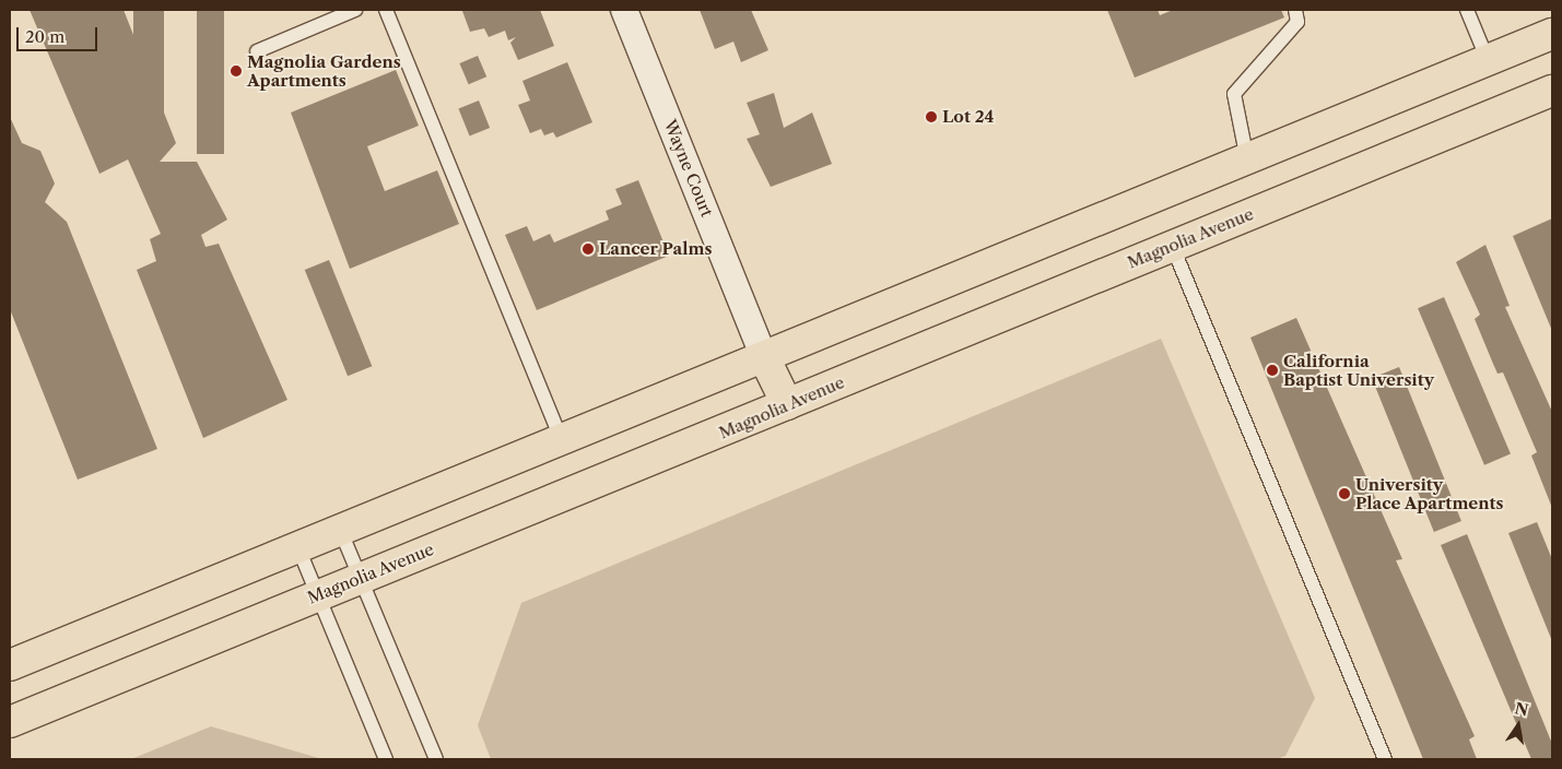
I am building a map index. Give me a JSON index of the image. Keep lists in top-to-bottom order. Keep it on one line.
{"streets":{"main road":["Magnolia Avenue"],"street":["Wayne Court"]},"places":["Magnolia Gardens Apartments","Lot 24","Lancer Palms","California Baptist University","University Place Apartments"],"scale_bar":"20 m","north":"top"}
